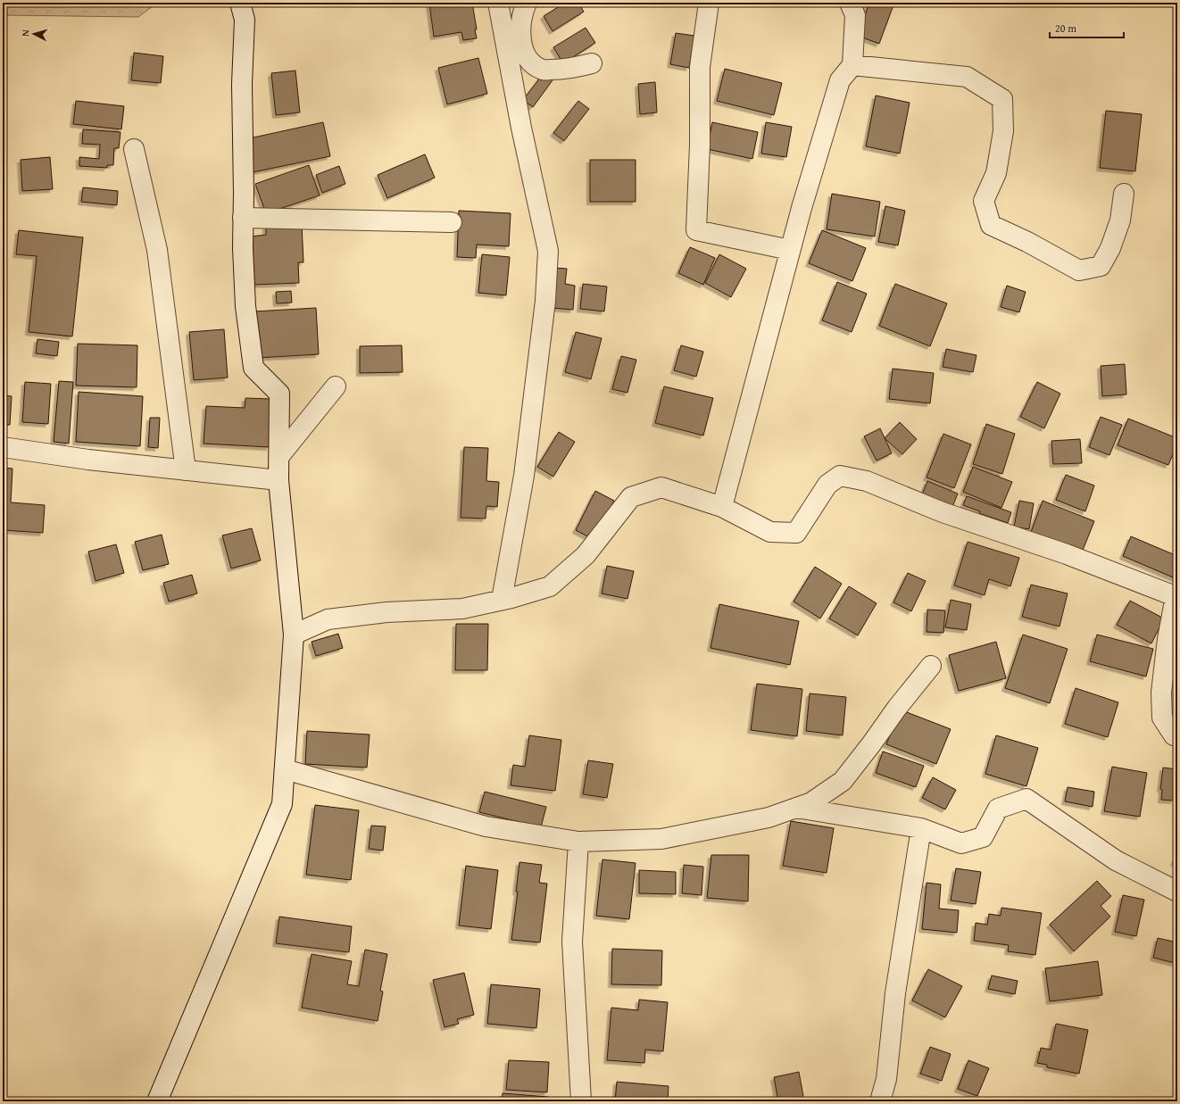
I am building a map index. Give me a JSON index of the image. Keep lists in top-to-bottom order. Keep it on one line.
{"scale_bar":"20 m","north":"left"}
